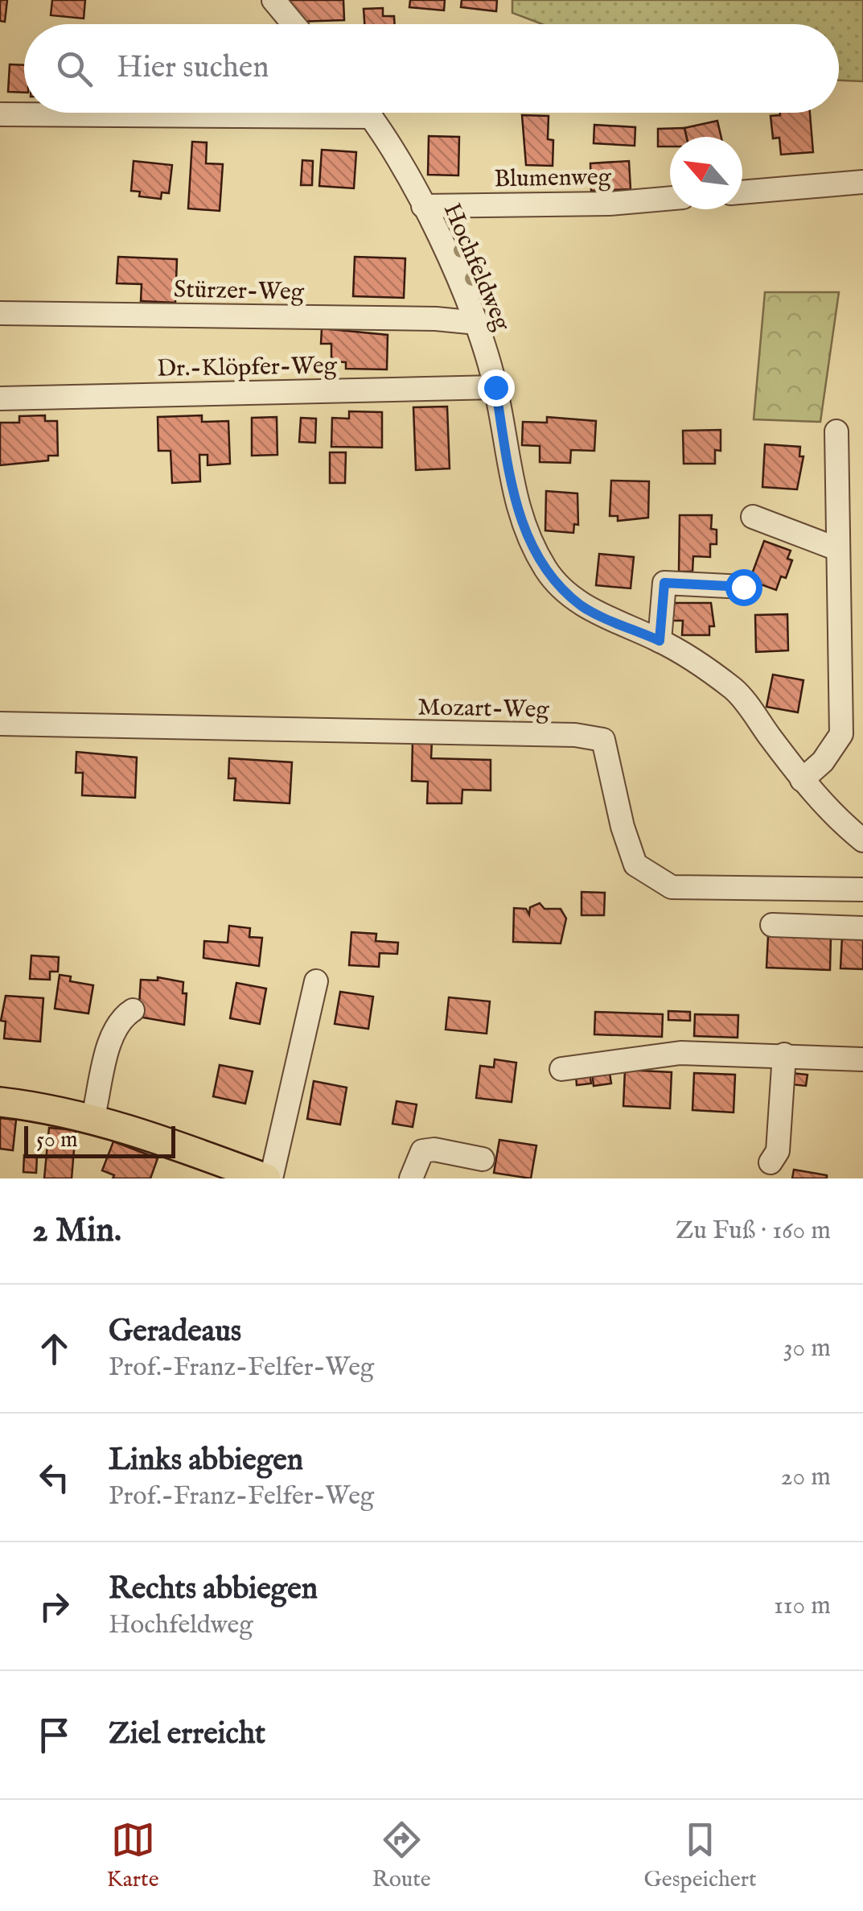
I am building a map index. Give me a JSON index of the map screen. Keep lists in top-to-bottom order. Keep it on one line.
{"streets":{"street":["Blumenweg","Hochfeldweg","Stürzer-Weg","Dr.-Klöpfer-Weg","Mozart-Weg"]},"crossings":[["Blumenweg","Hochfeldweg"],["Hochfeldweg","Stürzer-Weg"],["Hochfeldweg","Dr.-Klöpfer-Weg"]],"scale_bar":"50 m","north":"top left","page":{"search":"Hier suchen","scale":"50 m","heading":["2 Min.","Zu Fuß · 160 m"],"list":[["Geradeaus","Prof.-Franz-Felfer-Weg","30 m"],["Links abbiegen","Prof.-Franz-Felfer-Weg","20 m"],["Rechts abbiegen","Hochfeldweg","110 m"],"Ziel erreicht"],"nav":["Karte","Route","Gespeichert"]}}
